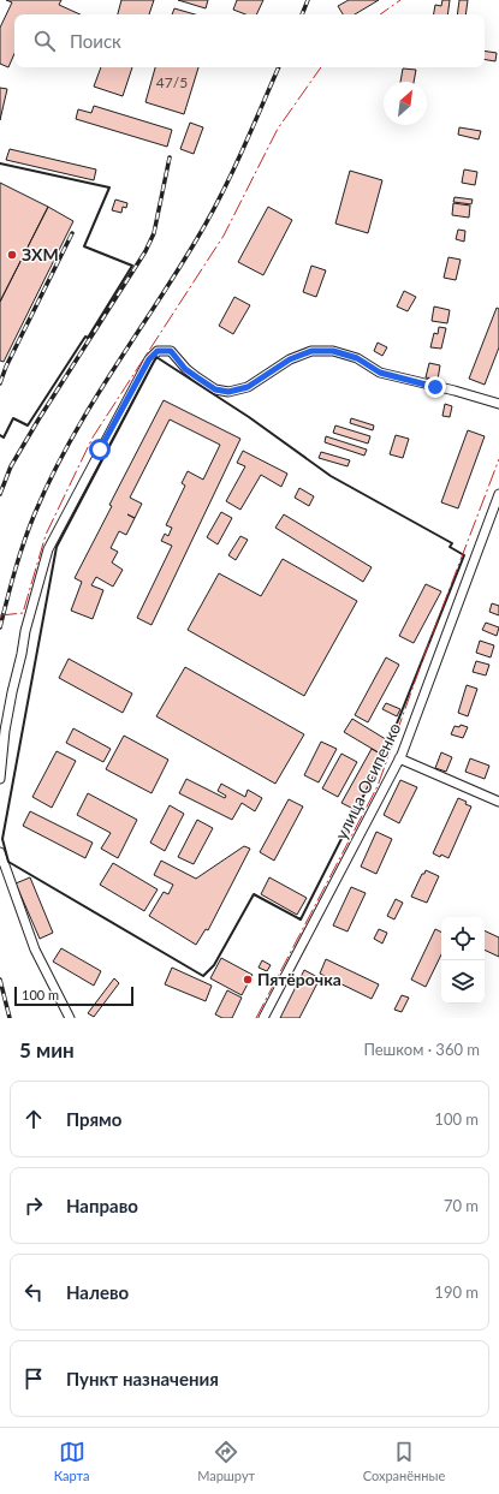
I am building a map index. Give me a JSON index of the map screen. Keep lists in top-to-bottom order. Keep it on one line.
{"streets":{"street":["улица Осипенко"]},"places":["ЗХМ","Пятёрочка"],"house_numbers":["47/5"],"scale_bar":"100 m","north":"top right","page":{"search":"Поиск","scale":"100 m","heading":["5 мин","Пешком · 360 m"],"list":[["Прямо","100 m"],["Направо","70 m"],["Налево","190 m"],"Пункт назначения"],"nav":["Карта","Маршрут","Сохранённые"]}}
